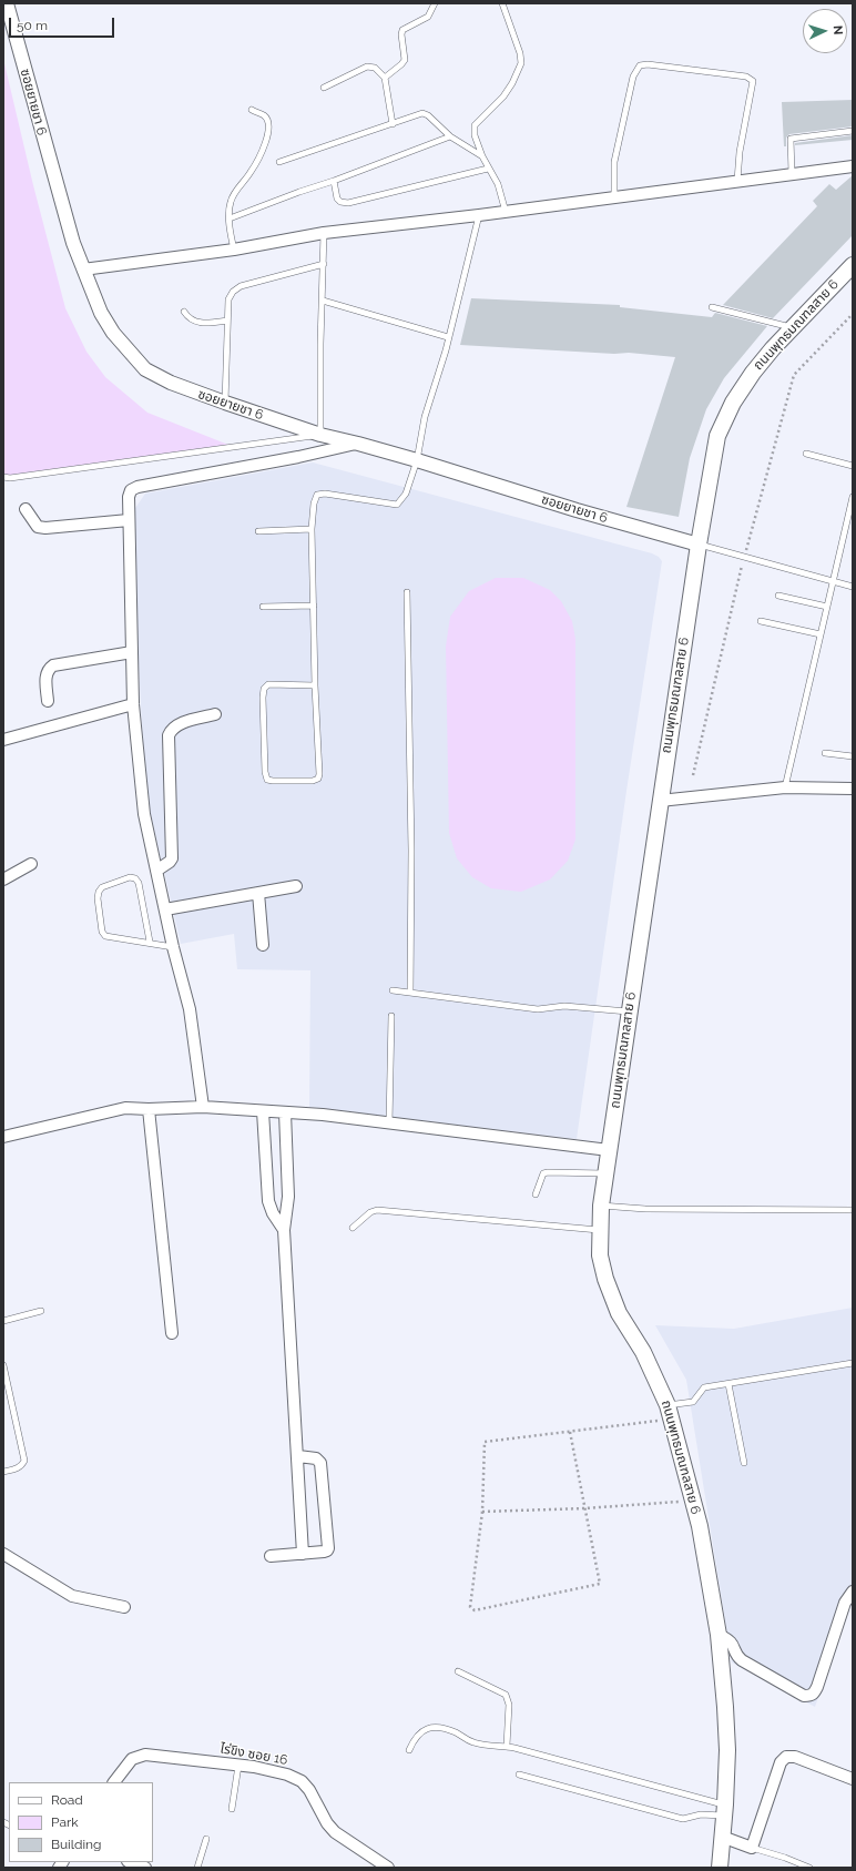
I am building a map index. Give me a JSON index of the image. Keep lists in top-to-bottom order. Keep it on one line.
{"streets":{"main road":["ถนนพุทธมณฑลสาย 6"],"street":["ซอยยายชา 6","ไร่ขิง ซอย 16"]},"crossings":[["ซอยยายชา 6","ถนนพุทธมณฑลสาย 6"]],"legend":["Road","Park","Building"],"scale_bar":"50 m","north":"right"}
